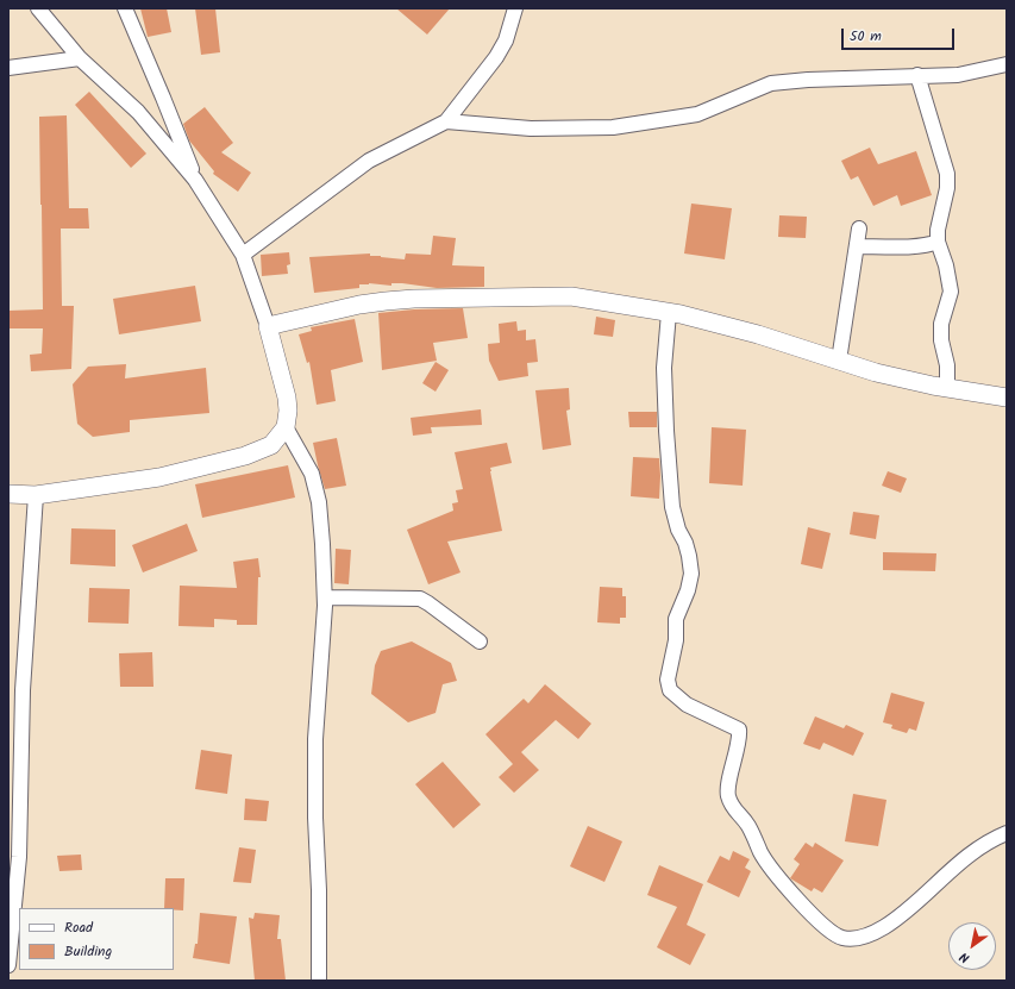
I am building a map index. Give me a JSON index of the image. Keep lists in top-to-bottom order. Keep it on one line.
{"legend":["Road","Building"],"scale_bar":"50 m","north":"bottom left"}
